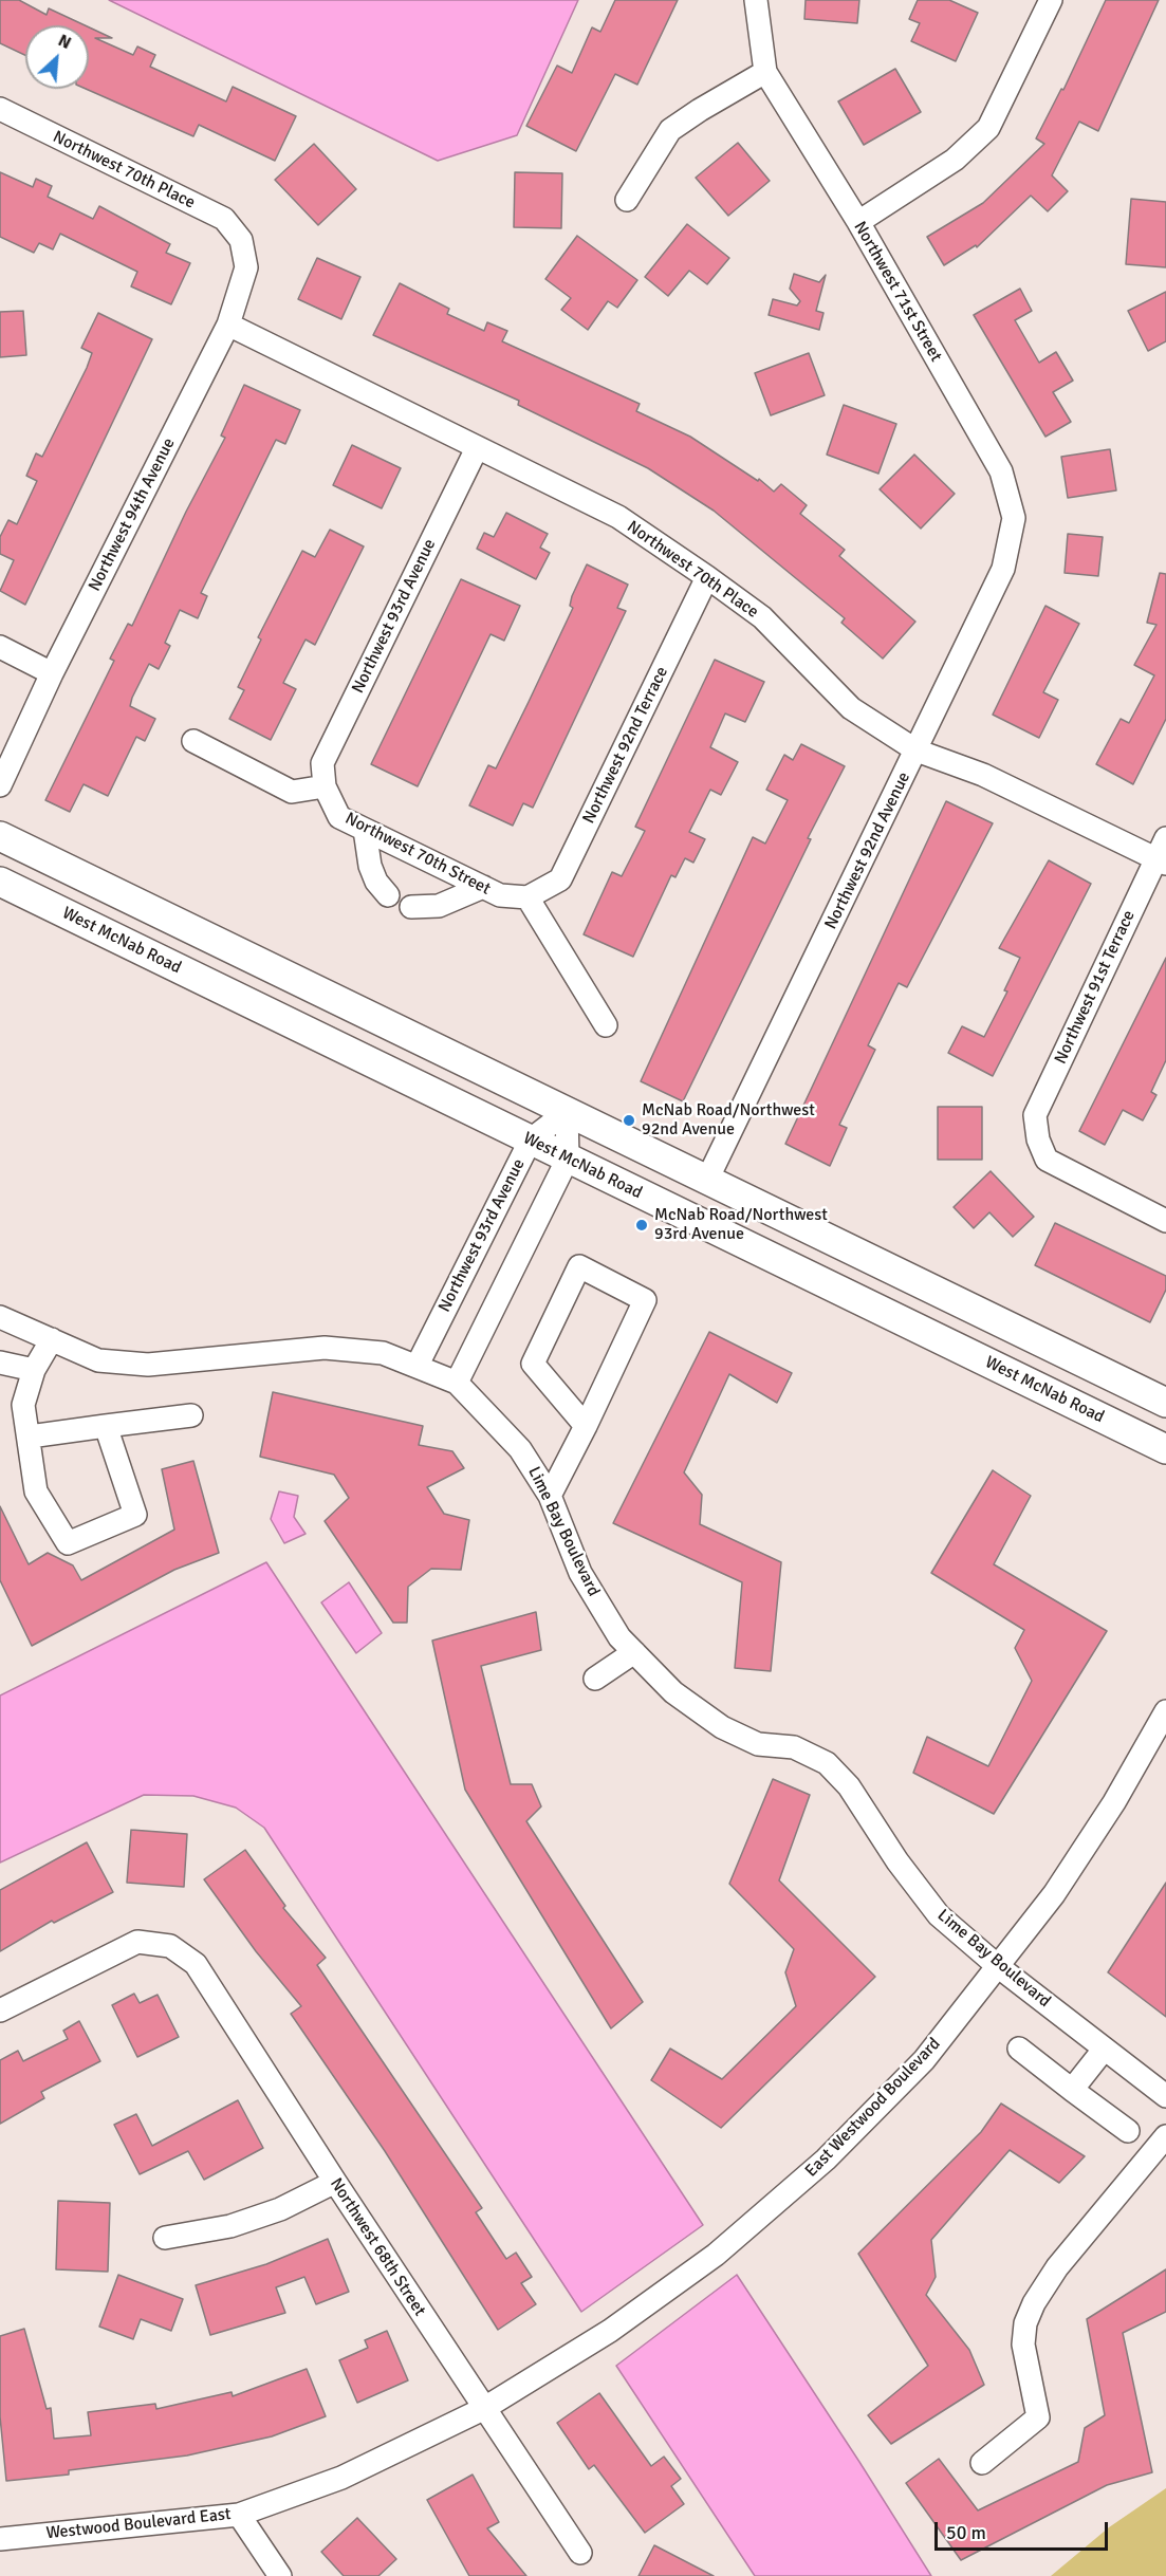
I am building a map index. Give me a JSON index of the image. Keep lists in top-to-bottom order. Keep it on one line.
{"streets":{"main road":["West McNab Road"],"street":["Northwest 70th Place","Northwest 71st Street","Northwest 94th Avenue","Northwest 93rd Avenue","Northwest 92nd Terrace","Northwest 92nd Avenue","Northwest 70th Street","Northwest 91st Terrace","Lime Bay Boulevard","East Westwood Boulevard","Northwest 68th Street","Westwood Boulevard East"]},"crossings":[["Northwest 70th Place","Northwest 94th Avenue"],["Northwest 70th Place","Northwest 93rd Avenue"],["Northwest 70th Place","Northwest 92nd Terrace"],["Northwest 70th Place","Northwest 92nd Avenue"],["Northwest 70th Place","Northwest 91st Terrace"],["Northwest 71st Street","Northwest 92nd Avenue"],["Northwest 93rd Avenue","Northwest 70th Street"],["Northwest 93rd Avenue","West McNab Road"],["Northwest 93rd Avenue","Lime Bay Boulevard"],["Northwest 92nd Terrace","Northwest 70th Street"],["Lime Bay Boulevard","East Westwood Boulevard"],["East Westwood Boulevard","Northwest 68th Street"],["East Westwood Boulevard","Westwood Boulevard East"],["Northwest 68th Street","Westwood Boulevard East"]],"places":["McNab Road/Northwest 92nd Avenue","McNab Road/Northwest 93rd Avenue"],"scale_bar":"50 m","north":"top right"}
